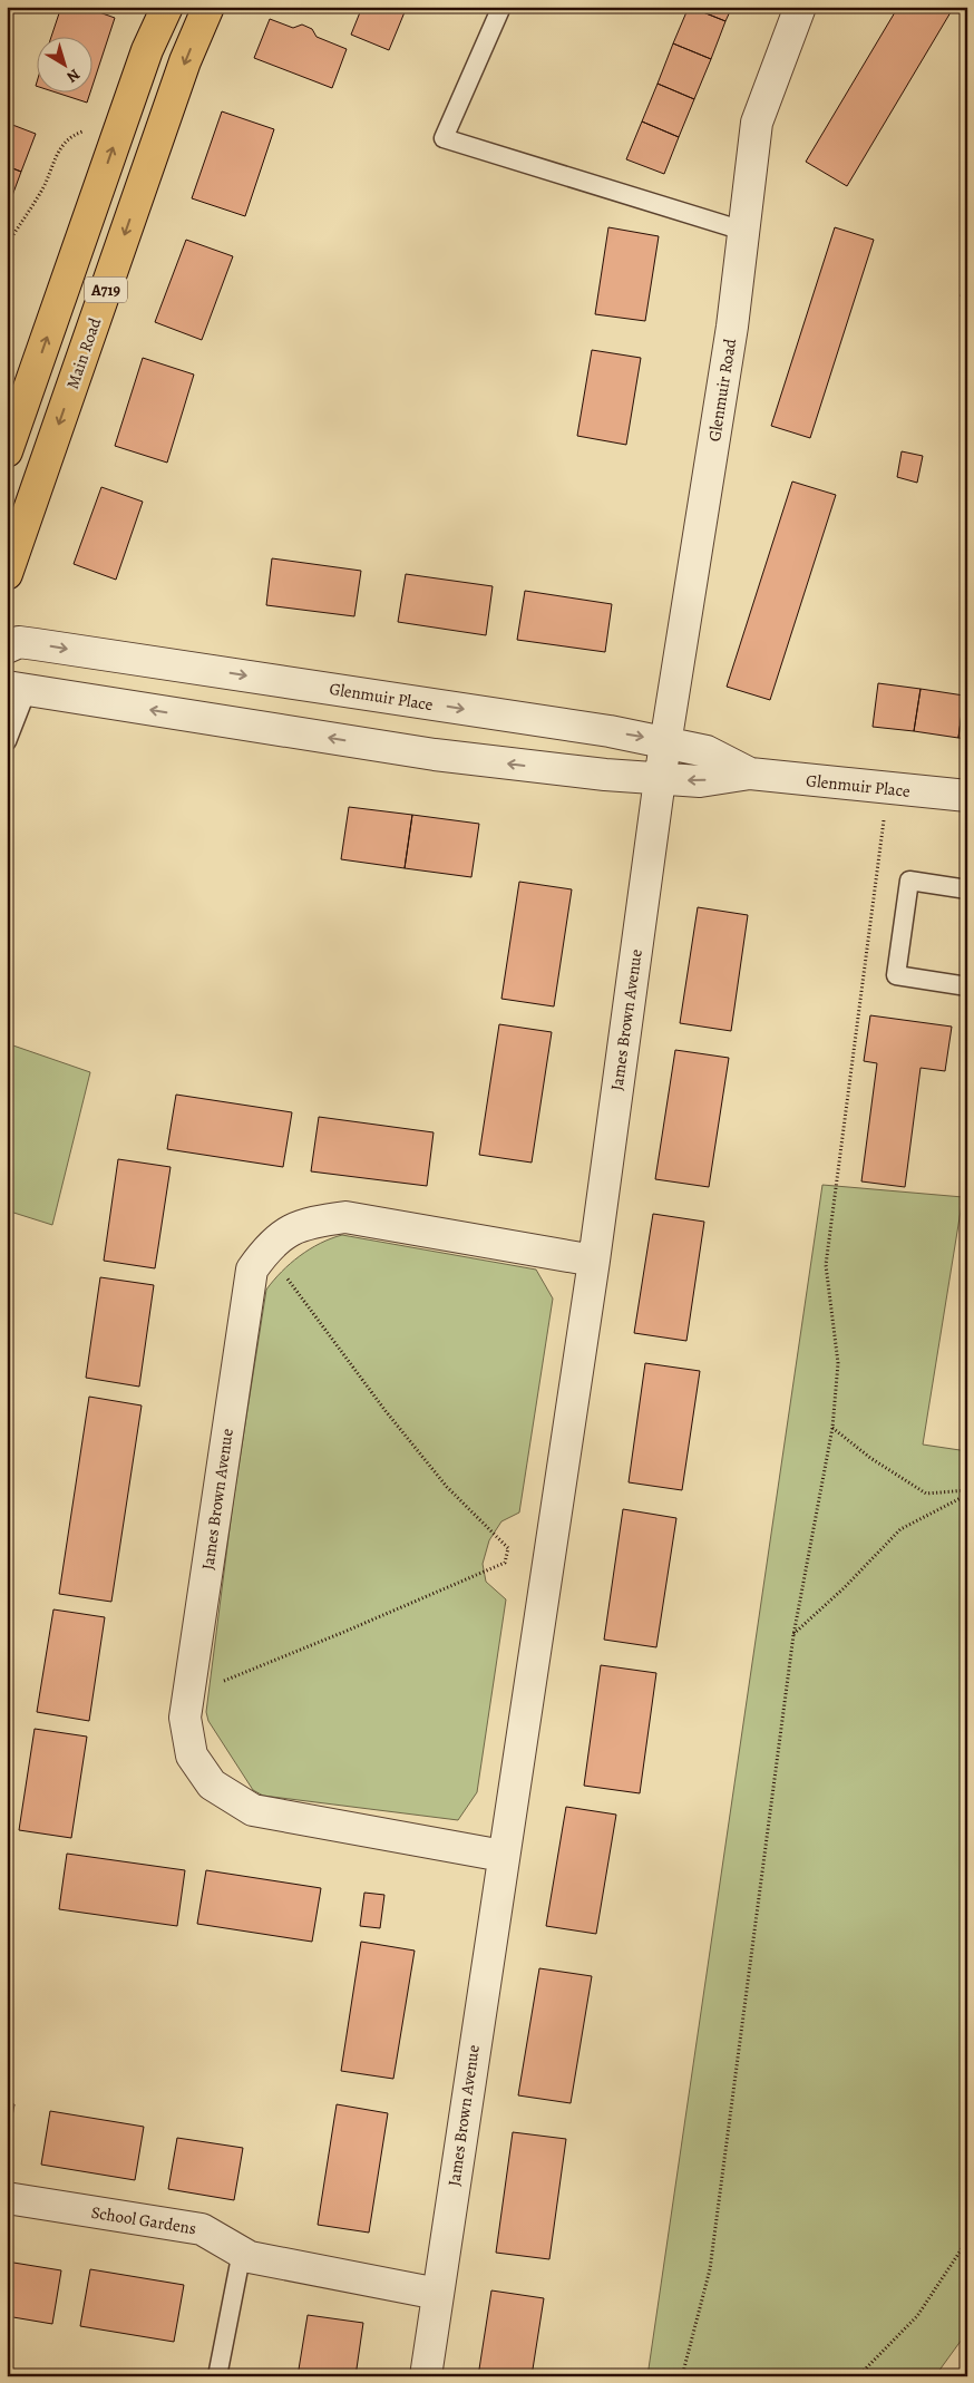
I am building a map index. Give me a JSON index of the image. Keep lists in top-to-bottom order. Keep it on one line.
{"streets":{"main road":["A719","Main Road"],"street":["Glenmuir Road","Glenmuir Place","James Brown Avenue","School Gardens"]},"crossings":[["Glenmuir Road","Glenmuir Place"],["Glenmuir Road","James Brown Avenue"],["Glenmuir Place","James Brown Avenue"],["James Brown Avenue","School Gardens"]],"north":"bottom right"}
